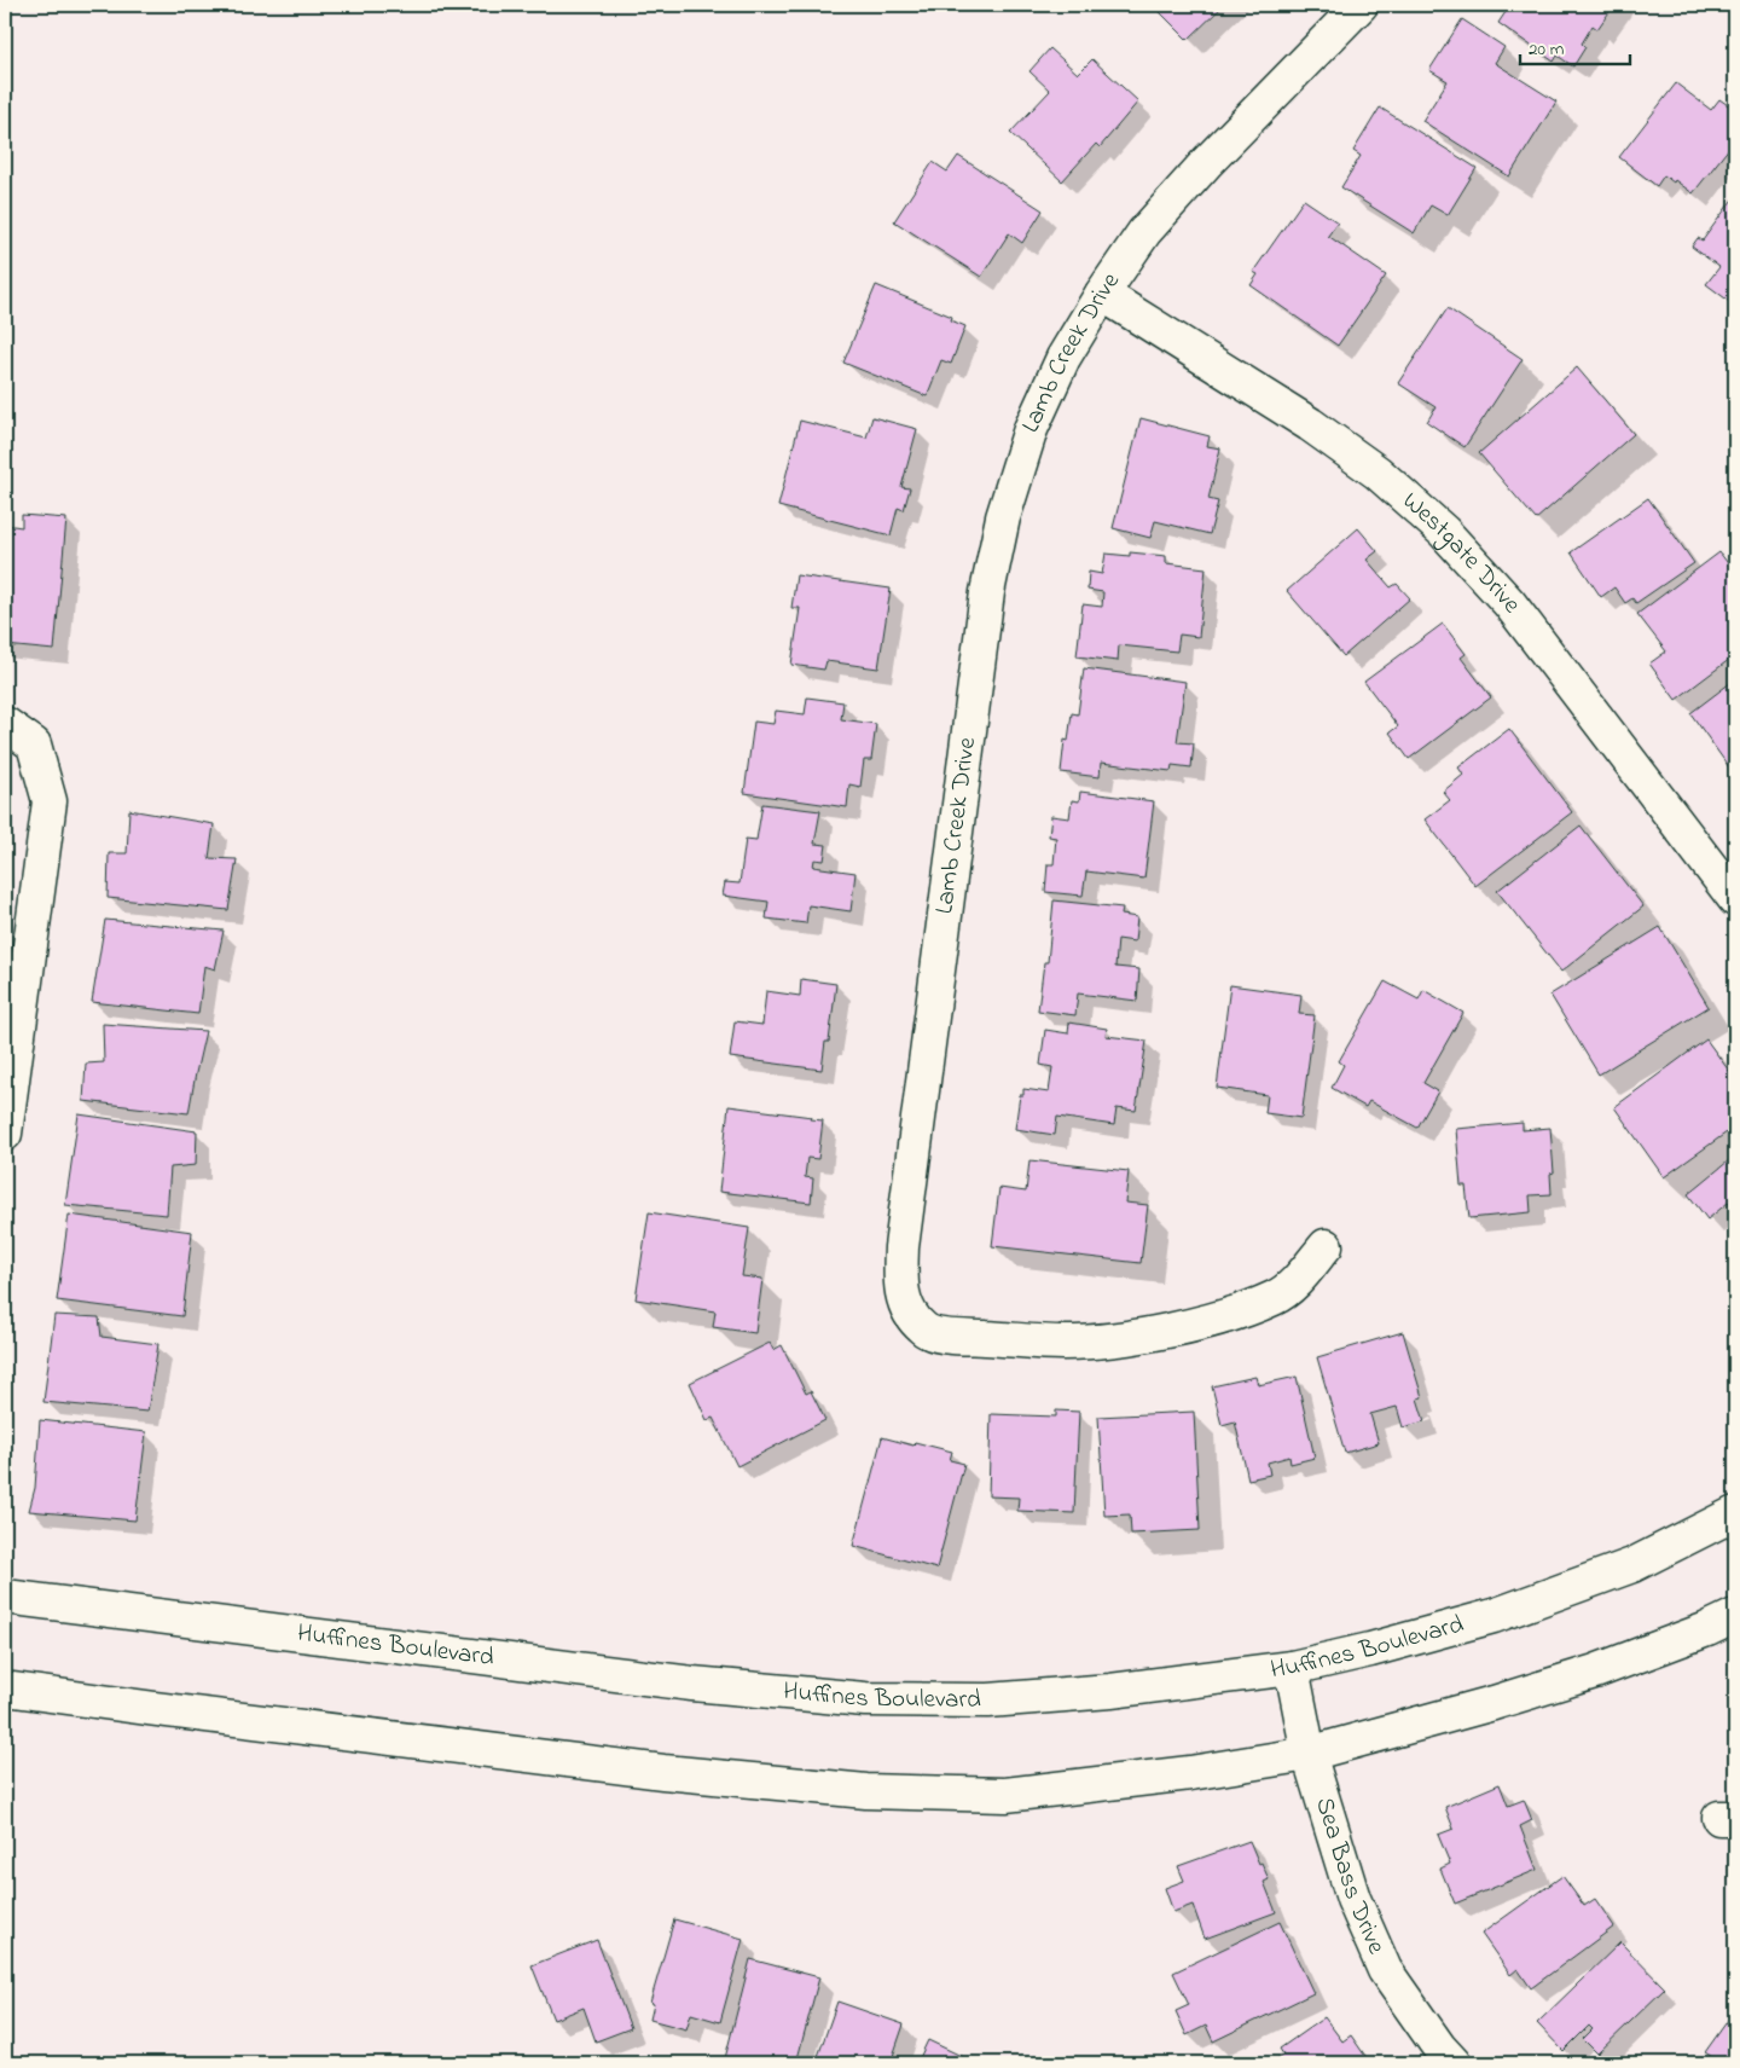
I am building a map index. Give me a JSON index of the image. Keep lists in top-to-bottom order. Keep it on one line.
{"streets":{"street":["Lamb Creek Drive","Westgate Drive","Huffines Boulevard","Sea Bass Drive"]},"crossings":[["Lamb Creek Drive","Westgate Drive"],["Huffines Boulevard","Sea Bass Drive"]],"scale_bar":"20 m"}
